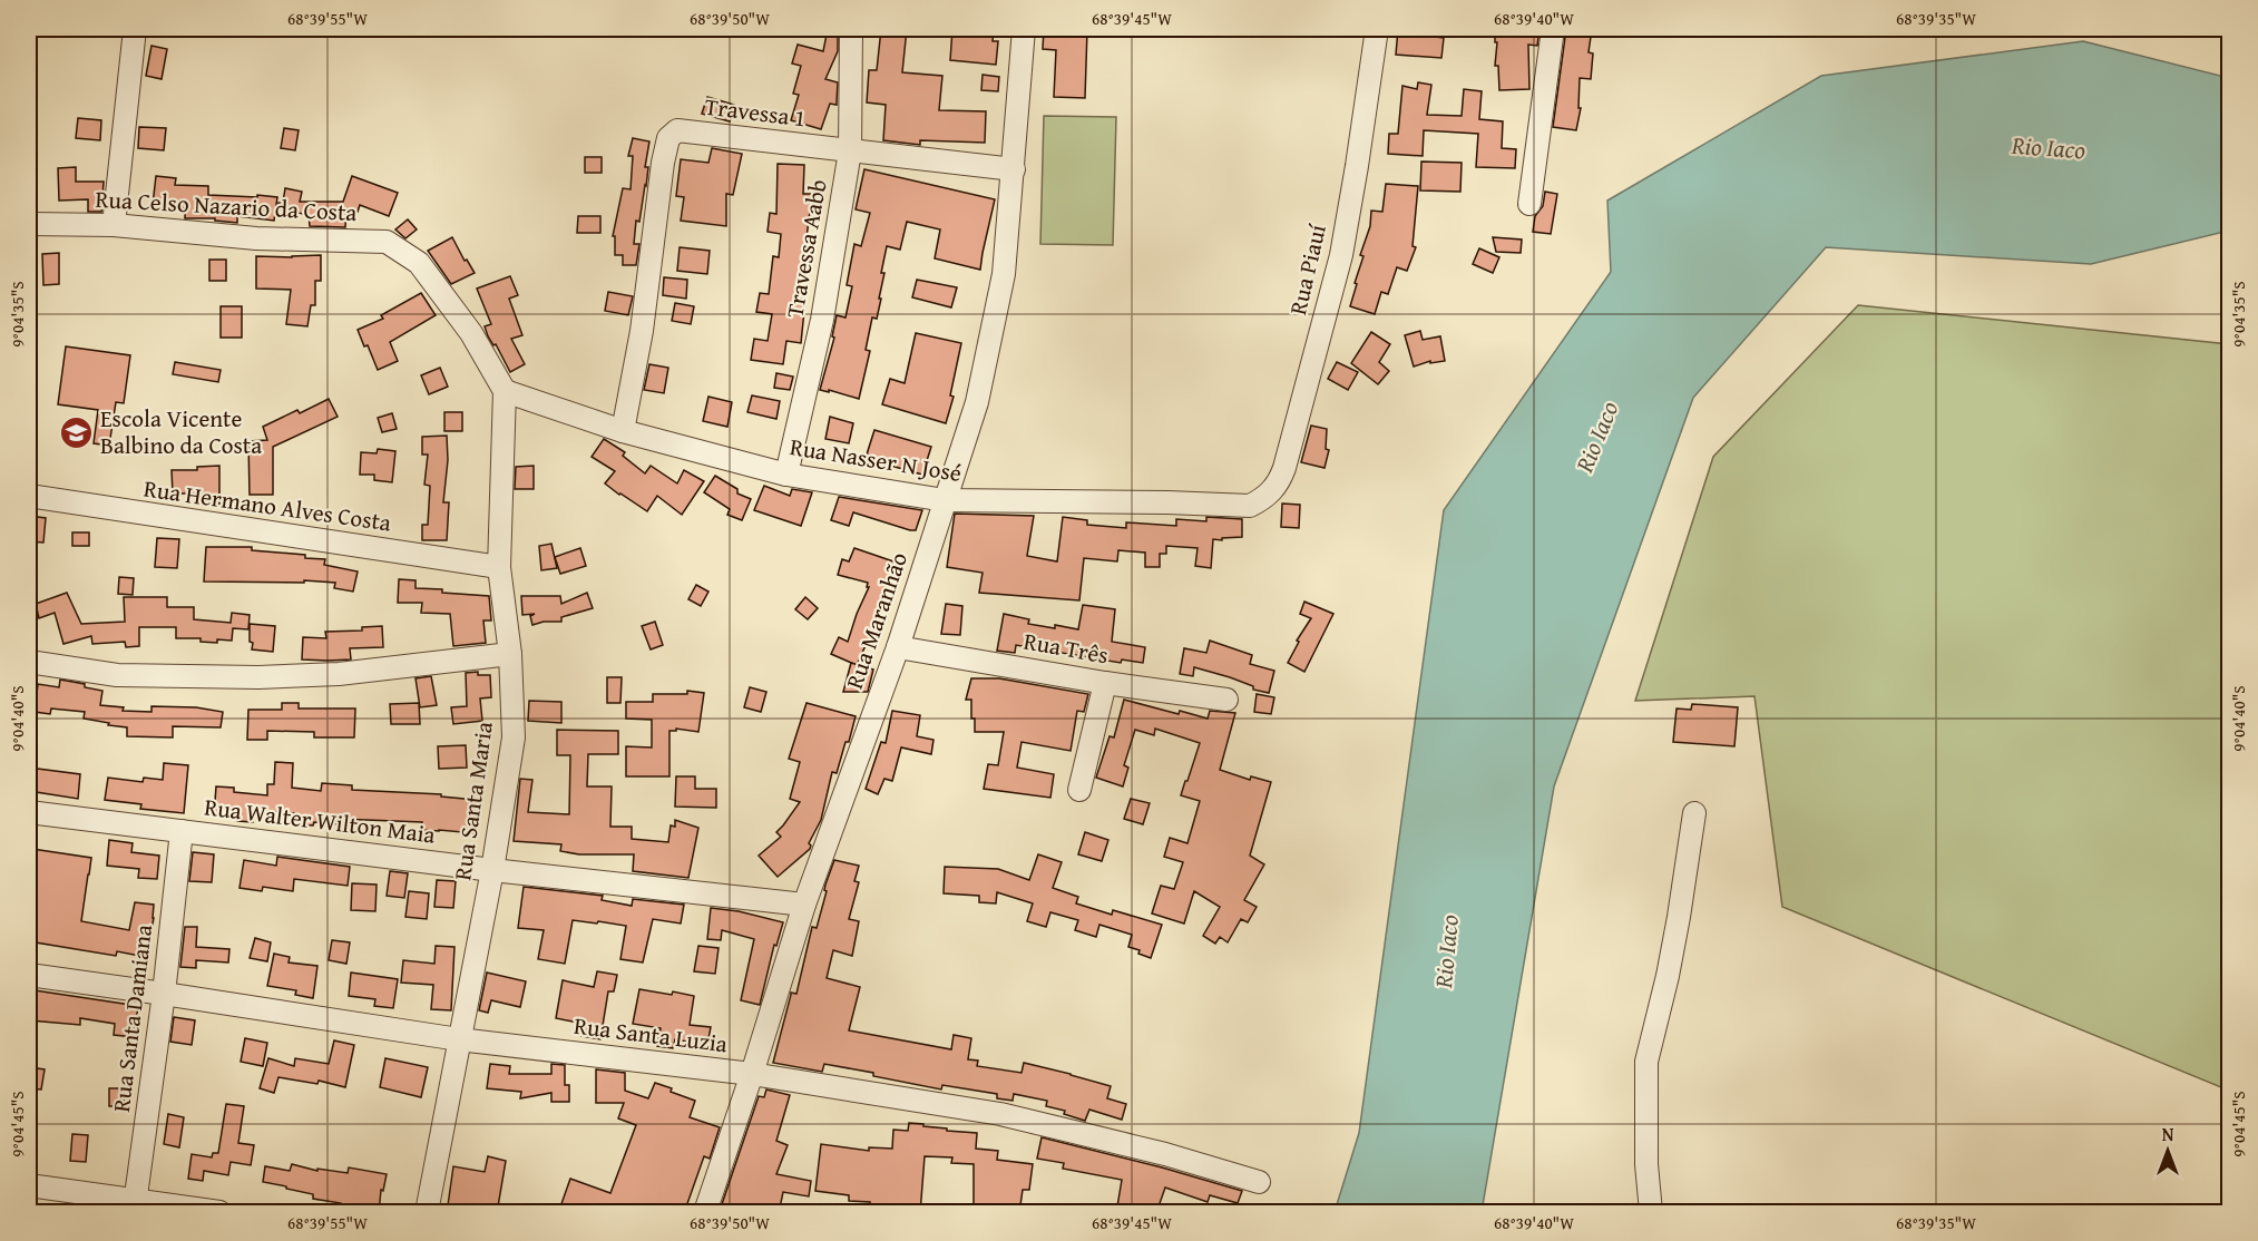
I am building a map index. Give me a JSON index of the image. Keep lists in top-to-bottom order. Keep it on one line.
{"streets":{"street":["Travessa 1","Rua Celso Nazario da Costa","Travessa Aabb","Rua Piauí","Rua Nasser N José","Rua Hermano Alves Costa","Rua Maranhão","Rua Três","Rua Santa Maria","Rua Walter Wilton Maia","Rua Santa Damiana","Rua Santa Luzia"]},"crossings":[["Travessa 1","Travessa Aabb"],["Travessa 1","Rua Nasser N José"],["Travessa 1","Rua Maranhão"],["Rua Celso Nazario da Costa","Rua Nasser N José"],["Rua Celso Nazario da Costa","Rua Santa Maria"],["Travessa Aabb","Rua Nasser N José"],["Rua Piauí","Rua Nasser N José"],["Rua Nasser N José","Rua Maranhão"],["Rua Nasser N José","Rua Santa Maria"],["Rua Hermano Alves Costa","Rua Santa Maria"],["Rua Maranhão","Rua Três"],["Rua Maranhão","Rua Walter Wilton Maia"],["Rua Maranhão","Rua Santa Luzia"],["Rua Santa Maria","Rua Walter Wilton Maia"],["Rua Santa Maria","Rua Santa Luzia"],["Rua Walter Wilton Maia","Rua Santa Damiana"],["Rua Santa Damiana","Rua Santa Luzia"]],"water":["Rio Iaco"],"places":{"school or university":["Escola Vicente Balbino da Costa"]},"north":"top","coordinates":["68°39'55\"W","68°39'50\"W","68°39'45\"W","68°39'40\"W","68°39'35\"W","9°04'35\"S","9°04'40\"S","9°04'45\"S"]}
